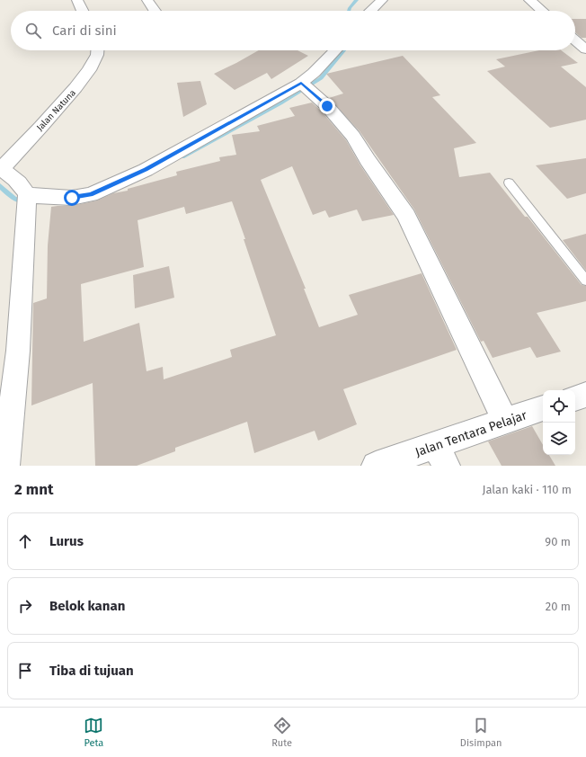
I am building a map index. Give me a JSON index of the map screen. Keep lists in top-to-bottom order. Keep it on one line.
{"streets":{"street":["Jalan Natuna","Jalan Tentara Pelajar"]},"page":{"search":"Cari di sini","heading":["2 mnt","Jalan kaki · 110 m"],"list":[["Lurus","90 m"],["Belok kanan","20 m"],"Tiba di tujuan"],"nav":["Peta","Rute","Disimpan"]}}
